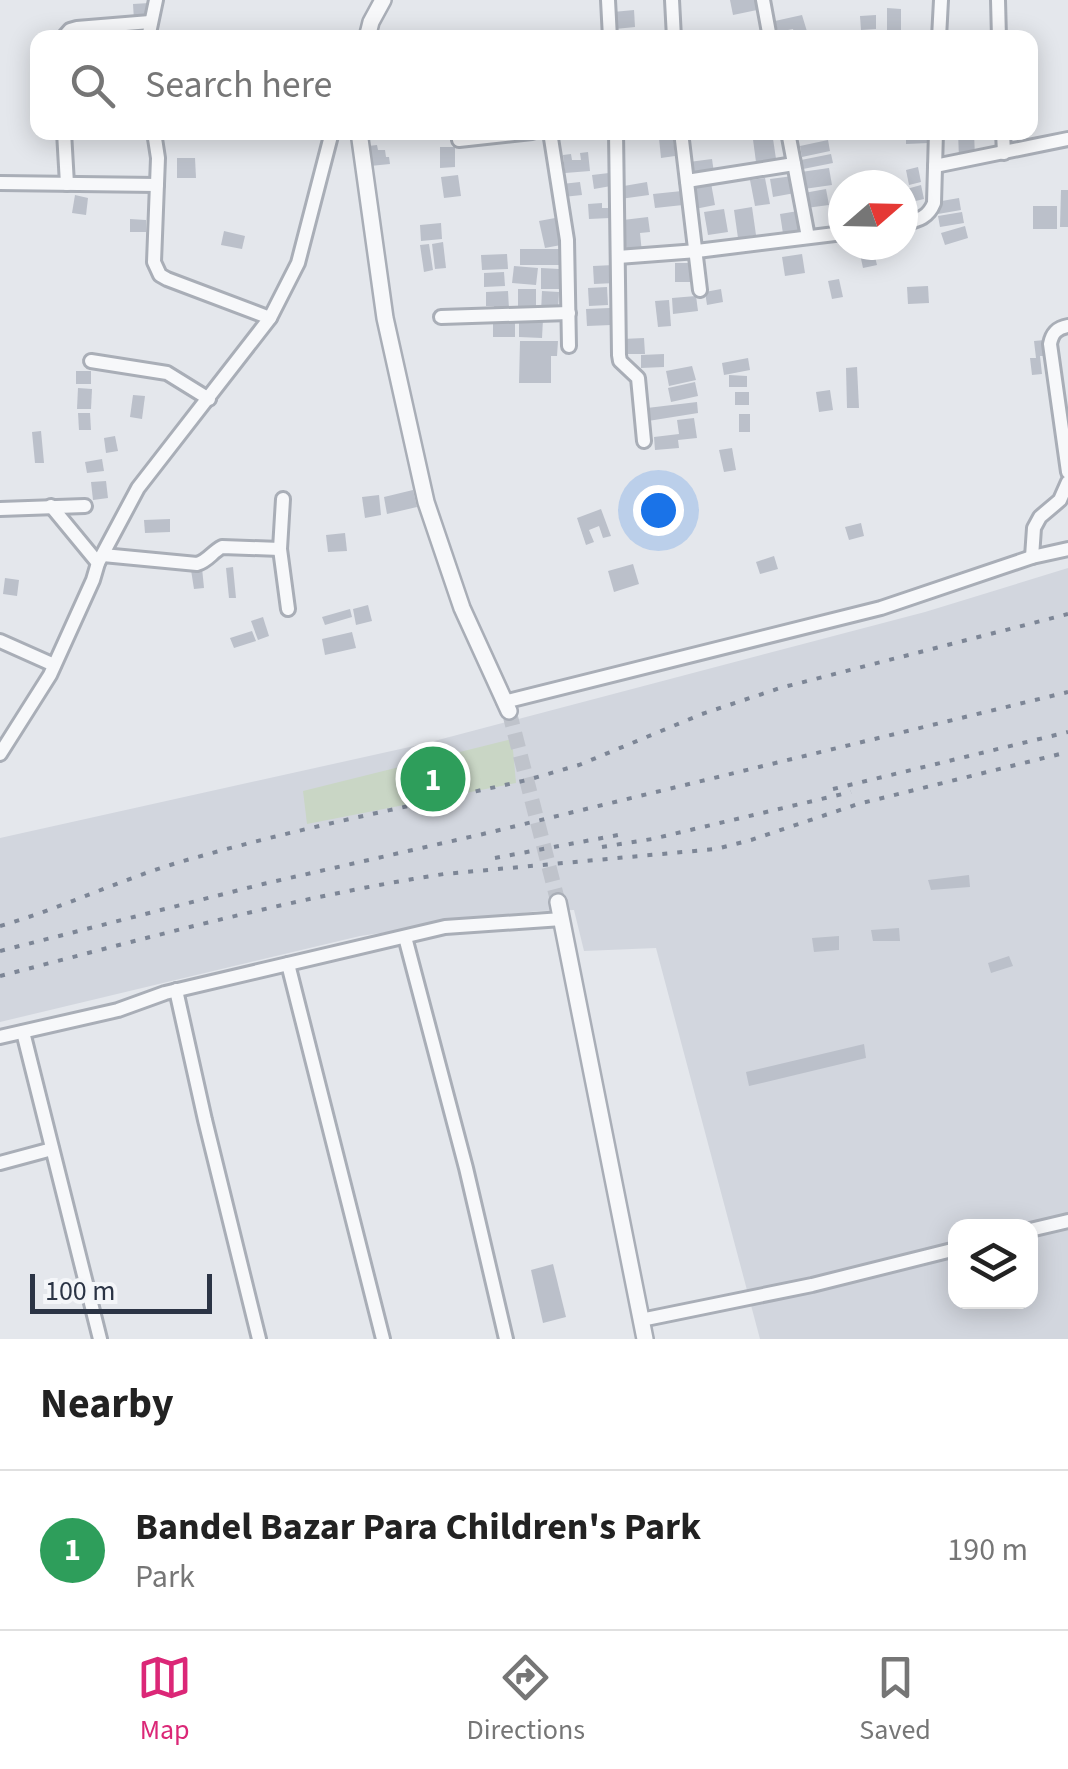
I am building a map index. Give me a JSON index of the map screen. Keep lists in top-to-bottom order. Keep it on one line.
{"scale_bar":"100 m","north":"right","page":{"search":"Search here","pins":"1","scale":"100 m","heading":"Nearby","list":[{"mark":"1","name":"Bandel Bazar Para Children's Park","note":"Park","value":"190 m"}],"nav":["Map","Directions","Saved"]}}
